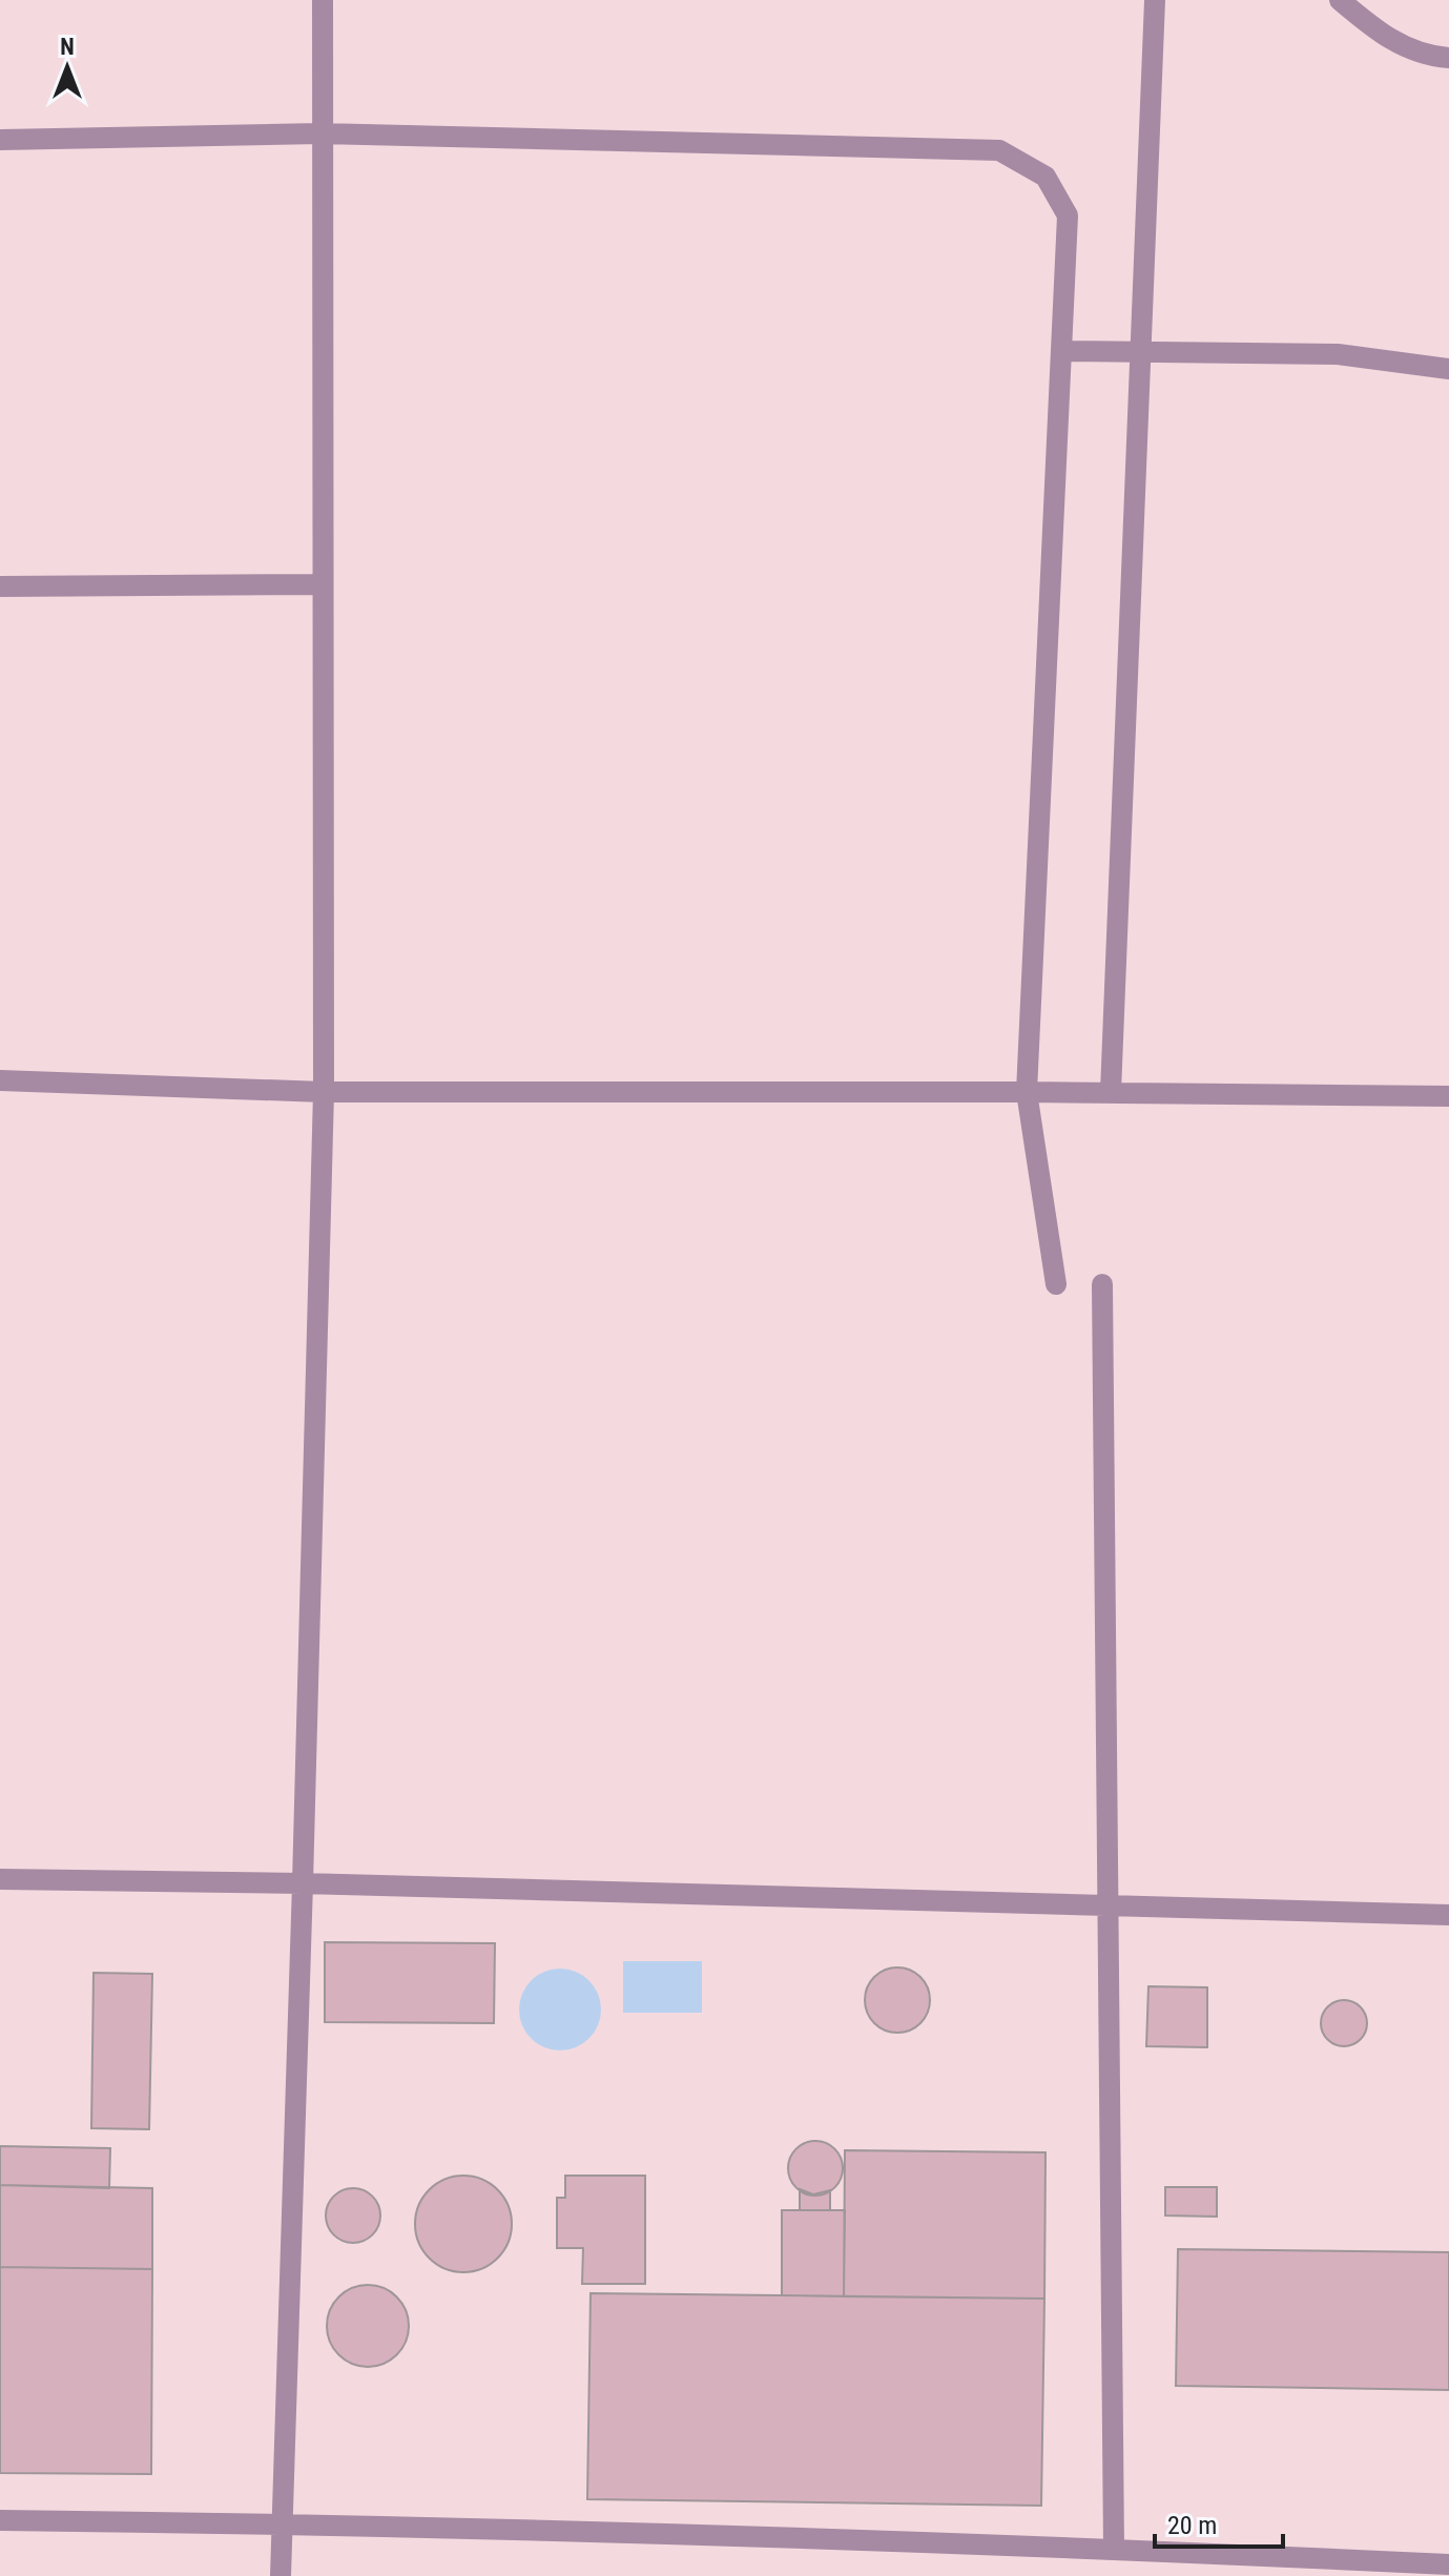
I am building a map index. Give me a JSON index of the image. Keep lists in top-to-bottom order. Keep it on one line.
{"scale_bar":"20 m","north":"top"}
